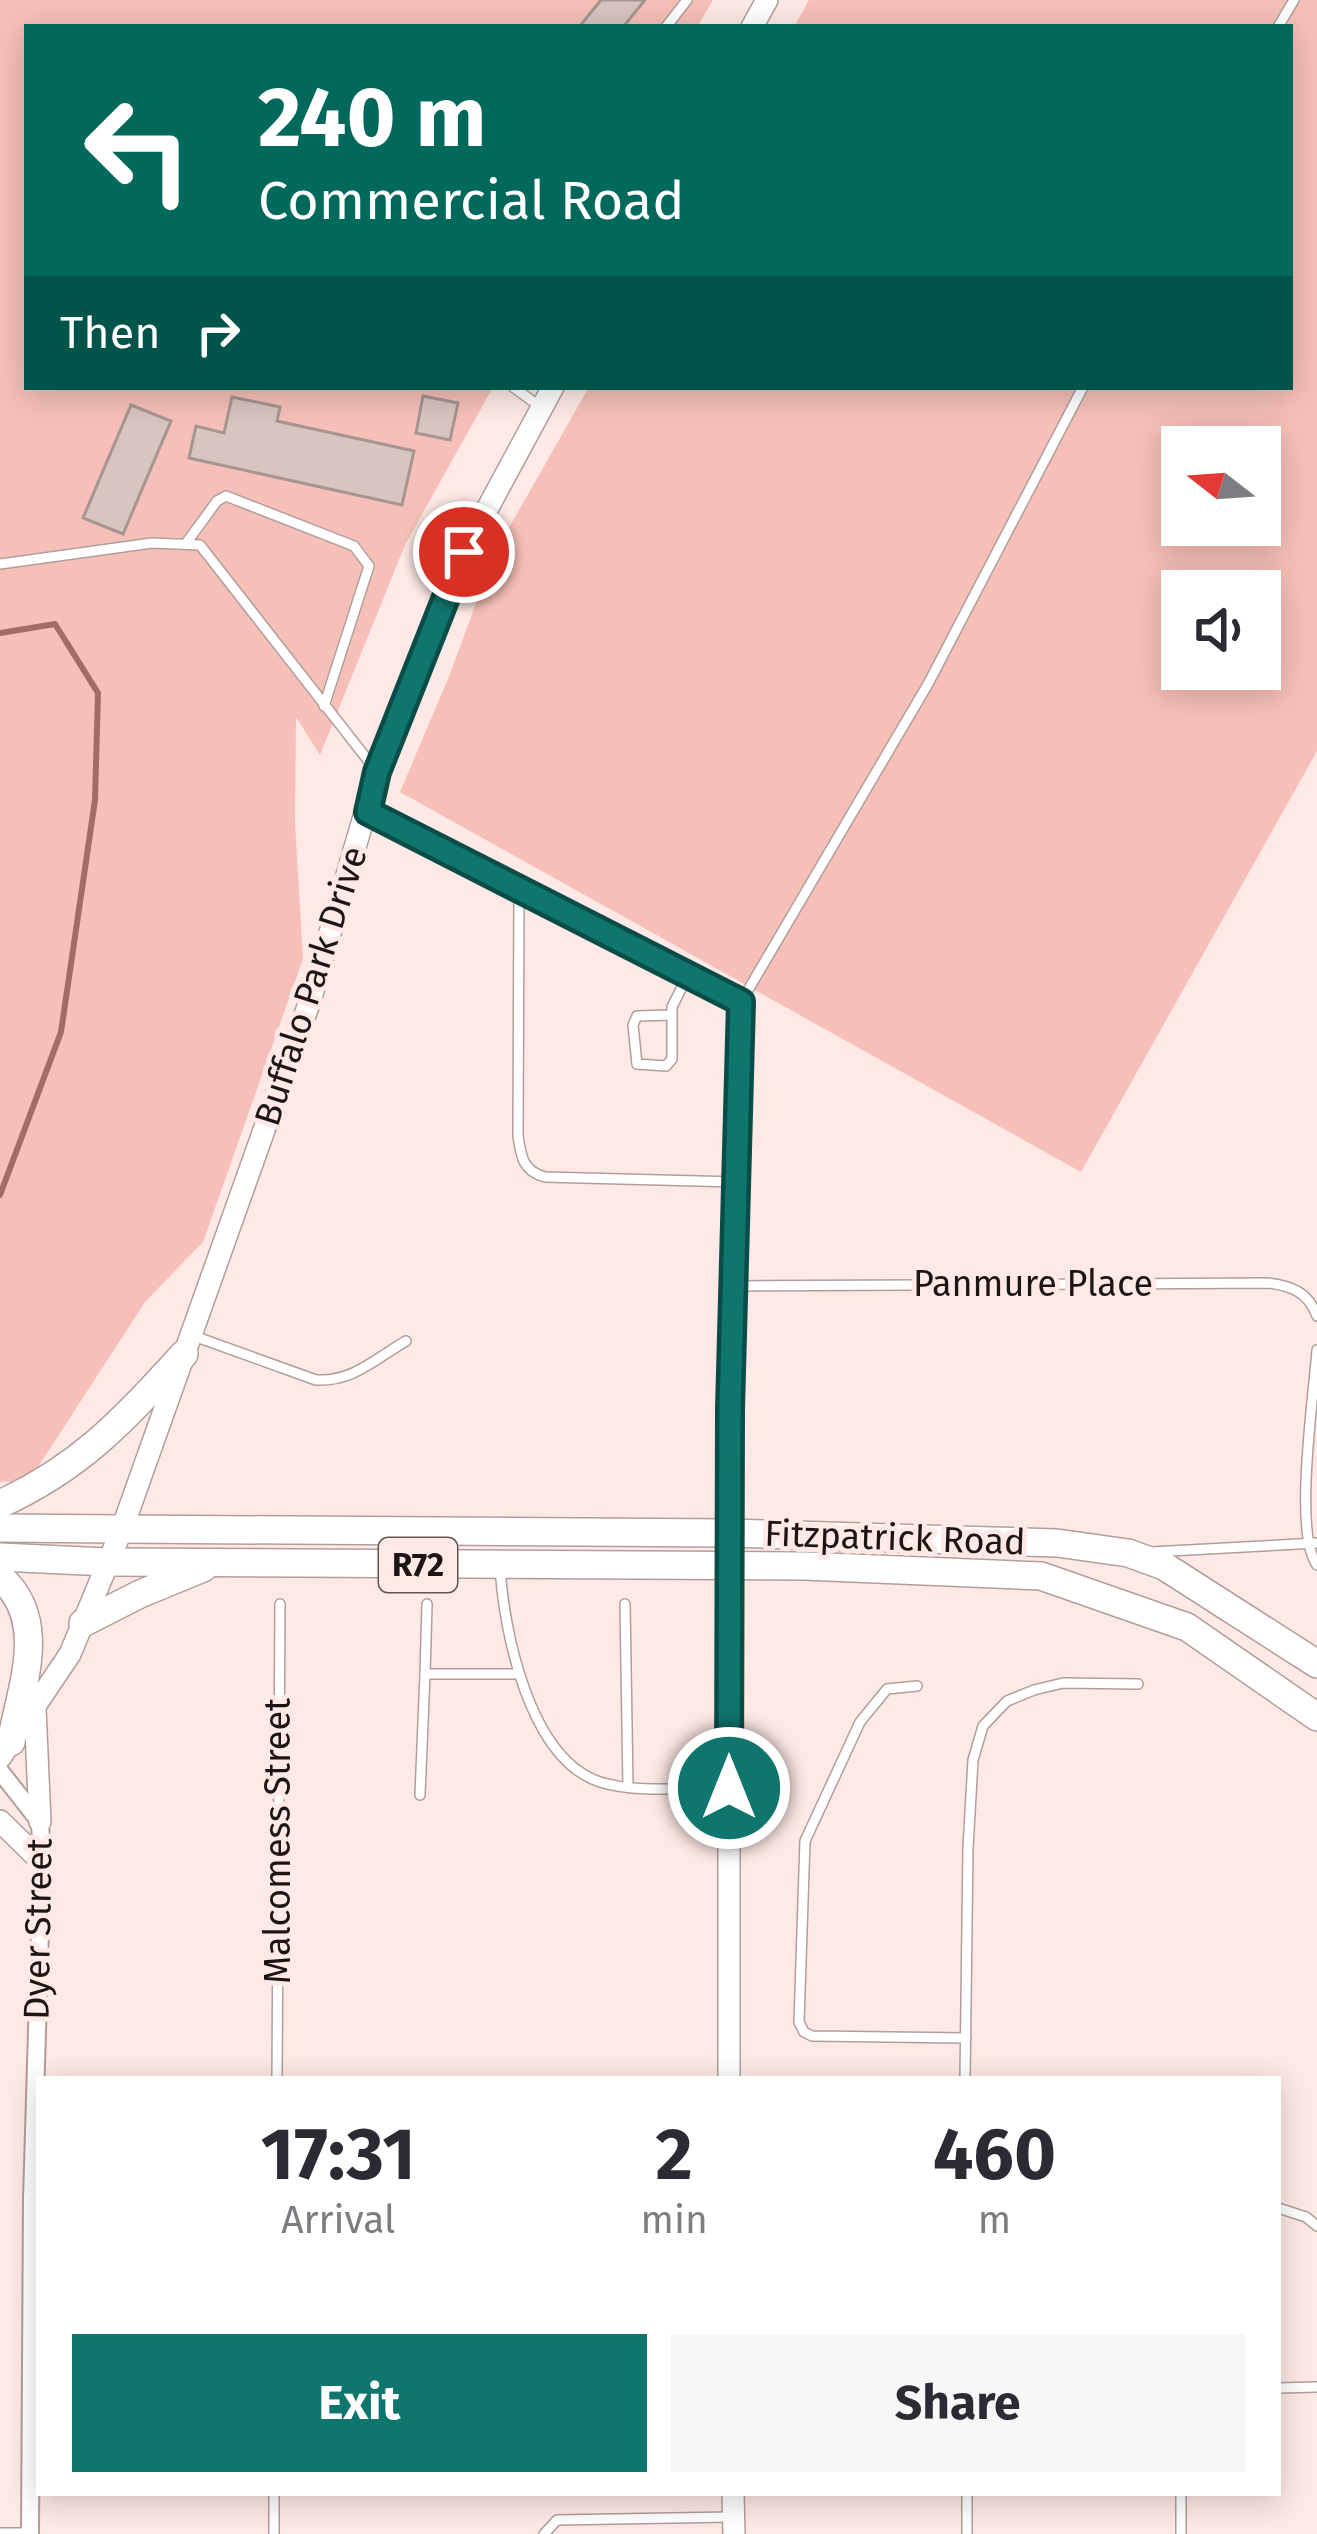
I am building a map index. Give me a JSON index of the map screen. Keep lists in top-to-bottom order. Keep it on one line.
{"streets":{"main road":["Fitzpatrick Road","R72"],"street":["Buffalo Park Drive","Dyer Street"],"lane":["Panmure Place","Malcomess Street"]},"crossings":[["Buffalo Park Drive","Fitzpatrick Road"],["Buffalo Park Drive","R72"],["Fitzpatrick Road","R72"]],"north":"left","page":{"turn":["240 m","Commercial Road"],"then":"Then","eta":["17:31","Arrival","2","min","460","m"],"buttons":["Exit","Share"]}}
